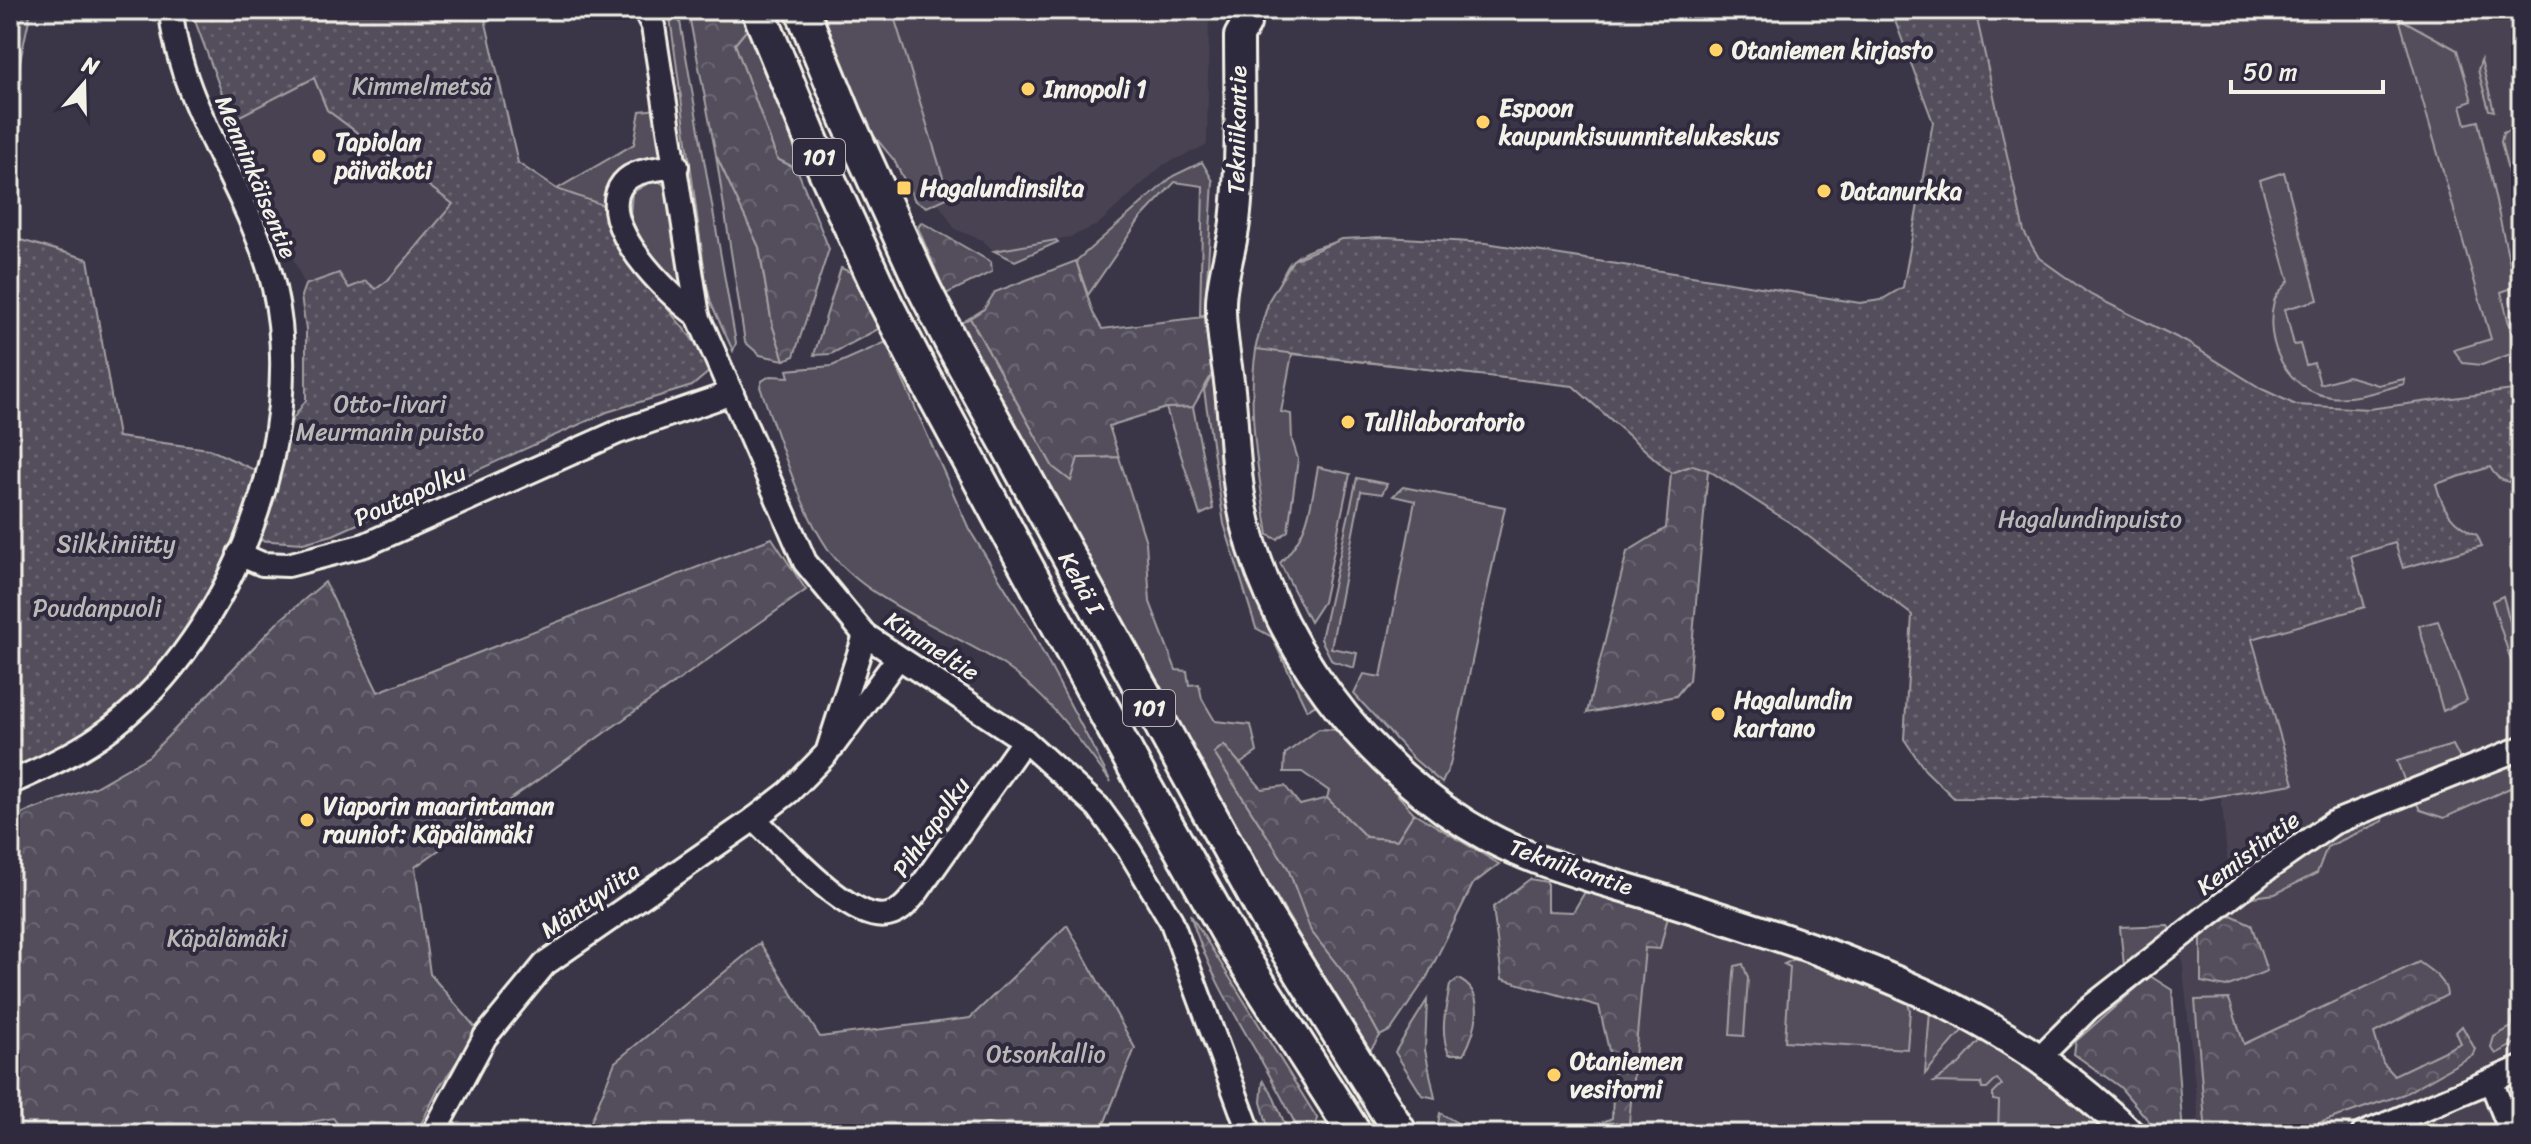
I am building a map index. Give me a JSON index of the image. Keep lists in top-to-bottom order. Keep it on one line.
{"streets":{"highway":["101","Kehä I"],"main road":["Tekniikantie"],"street":["Menninkäisentie","Poutapolku","Kimmeltie","Pihkapolku","Kemistintie","Mäntyviita"]},"crossings":[["Tekniikantie","Kemistintie"],["Menninkäisentie","Poutapolku"],["Poutapolku","Kimmeltie"],["Kimmeltie","Pihkapolku"],["Kimmeltie","Mäntyviita"],["Pihkapolku","Mäntyviita"]],"parks":["Kimmelmetsä","Otto-Iivari Meurmanin puisto","Hagalundinpuisto","Silkkiniitty","Poudanpuoli","Käpälämäki","Otsonkallio"],"places":{"other":["Otaniemen kirjasto","Innopoli 1","Espoon kaupunkisuunnitelukeskus","Tapiolan päiväkoti","Datanurkka","Tullilaboratorio","Hagalundin kartano","Viaporin maarintaman rauniot: Käpälämäki","Otaniemen vesitorni"],"transit":["Hagalundinsilta"]},"scale_bar":"50 m","north":"top"}
